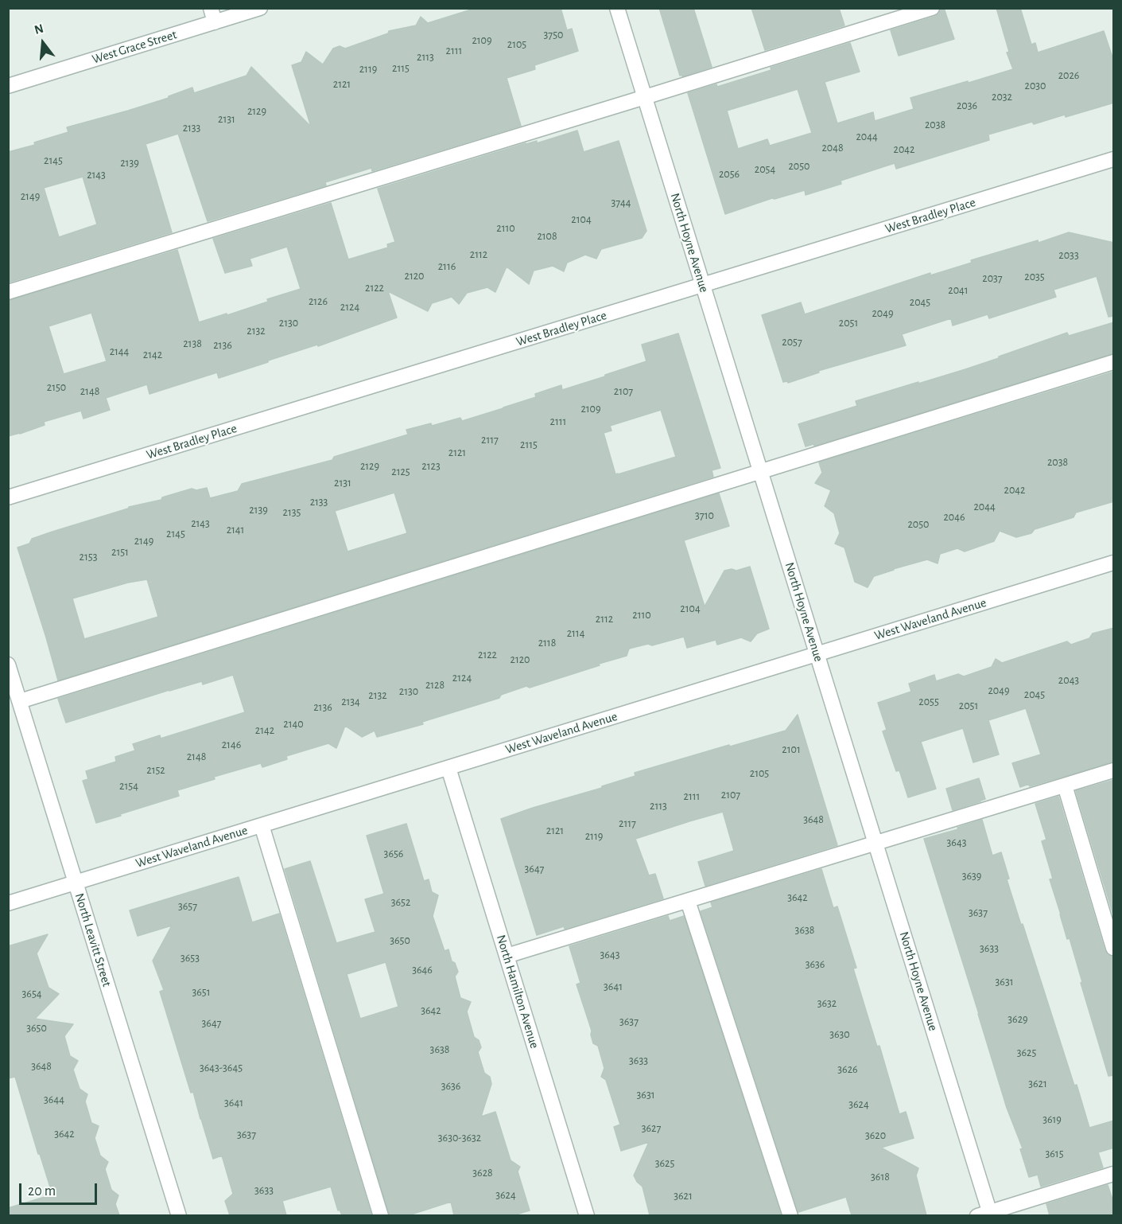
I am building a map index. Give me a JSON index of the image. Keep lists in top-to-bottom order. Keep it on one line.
{"streets":{"street":["West Grace Street","West Bradley Place","North Hoyne Avenue","West Waveland Avenue","North Leavitt Street","North Hamilton Avenue"]},"crossings":[["West Bradley Place","North Hoyne Avenue"],["North Hoyne Avenue","West Waveland Avenue"],["West Waveland Avenue","North Leavitt Street"],["West Waveland Avenue","North Hamilton Avenue"]],"house_numbers":["3750","2109","2105","2111","2113","2115","2119","2026","2121","2030","2032","2036","2129","2131","2038","2133","2044","2048","2042","2145","2139","2050","2054","2056","2143","2149","3744","2104","2110","2108","2112","2033","2116","2120","2035","2037","2122","2041","2126","2045","2124","2049","2130","2051","2132","2057","2138","2136","2144","2142","2150","2148","2107","2109","2111","2117","2115","2121","2038","2129","2123","2125","2131","2042","2133","2044","2139","2135","3710","2046","2143","2050","2141","2145","2149","2151","2153","2104","2110","2112","2114","2118","2122","2120","2124","2043","2128","2049","2130","2045","2132","2134","2055","2051","2136","2140","2142","2146","2101","2148","2152","2105","2154","2107","2111","2113","3648","2117","2121","2119","3643","3656","3647","3639","3642","3652","3657","3637","3638","3650","3633","3643","3653","3636","3646","3631","3641","3651","3654","3632","3642","3629","3637","3647","3650","3630","3638","3625","3633","3648","3643-3645","3626","3621","3636","3631","3644","3641","3624","3619","3627","3642","3637","3620","3630-3632","3615","3625","3628","3618","3633","3624","3621"],"scale_bar":"20 m","north":"top"}
